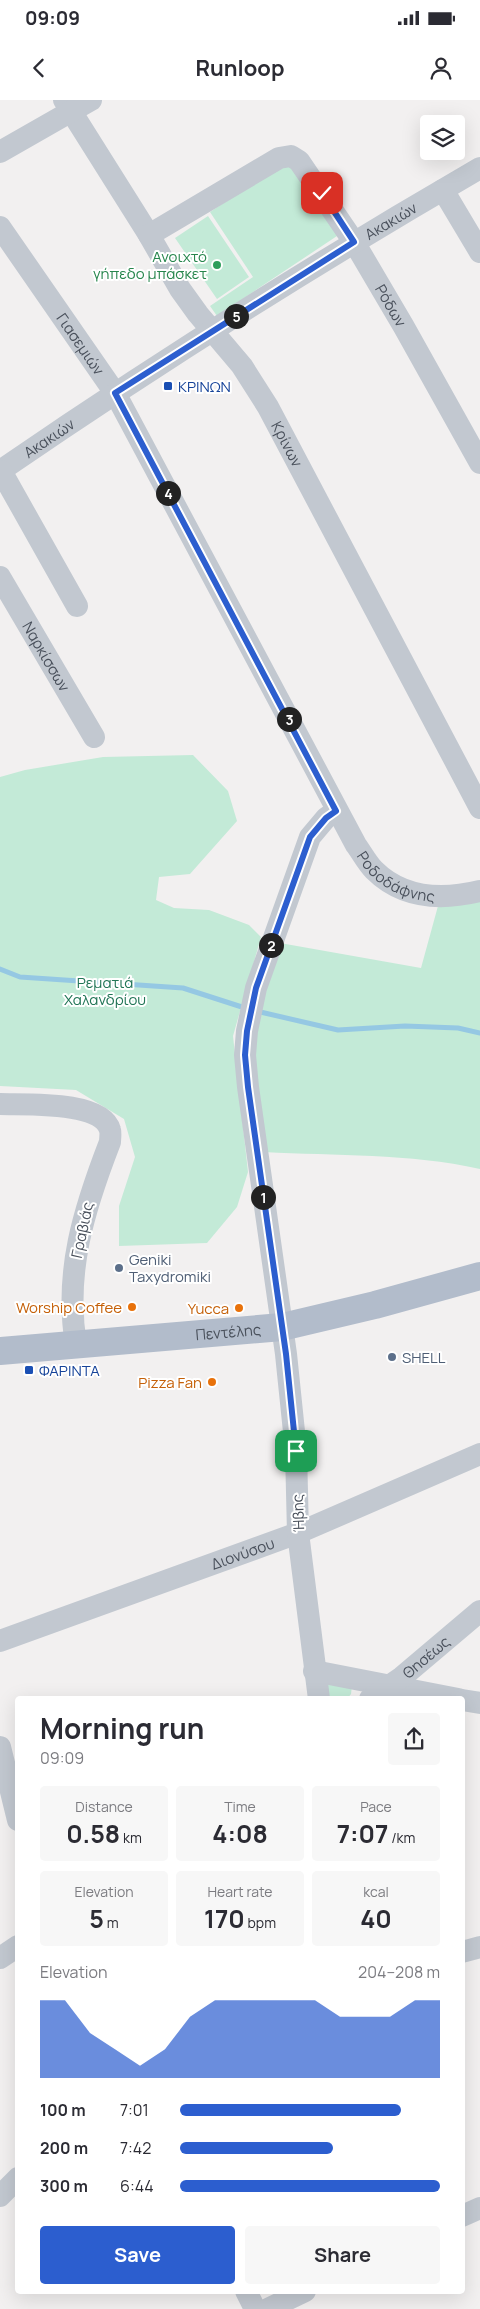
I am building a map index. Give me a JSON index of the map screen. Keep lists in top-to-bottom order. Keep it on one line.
{"streets":{"main road":["Πεντέλης"],"street":["Ακακιών","Ρόδων","Γιασεμιών","Κρίνων","Ναρκίσσων","Ροδοδάφνης","Γραβιάς","Ήβης","Διονύσου","Θησέως"]},"crossings":[["Ακακιών","Ρόδων"],["Ακακιών","Γιασεμιών"],["Ακακιών","Κρίνων"],["Ρόδων","Κρίνων"],["Γιασεμιών","Ροδοδάφνης"],["Γιασεμιών","Ήβης"],["Ροδοδάφνης","Ήβης"],["Γραβιάς","Πεντέλης"],["Πεντέλης","Ήβης"],["Ήβης","Διονύσου"]],"parks":["Ρεματιά Χαλανδρίου"],"places":{"other":["Ανοιχτό γήπεδο μπάσκετ","Geniki Taxydromiki","Worship Coffee","Yucca","SHELL","Pizza Fan"],"transit":["ΚΡΙΝΩΝ","ΦΑΡΙΝΤΑ"]},"page":{"status":"09:09","header":"Runloop","pins":["5","4","3","2","1"],"heading":["Morning run","09:09"],"stats":[["Distance","0.58 km"],["Time","4:08"],["Pace","7:07 /km"],["Elevation","5 m"],["Heart rate","170 bpm"],["kcal","40"]],"chart":["Elevation","204–208 m"],"list":[{"name":"100 m","note":"7:01"},{"name":"200 m","note":"7:42"},{"name":"300 m","note":"6:44"}],"buttons":["Save","Share"]}}
